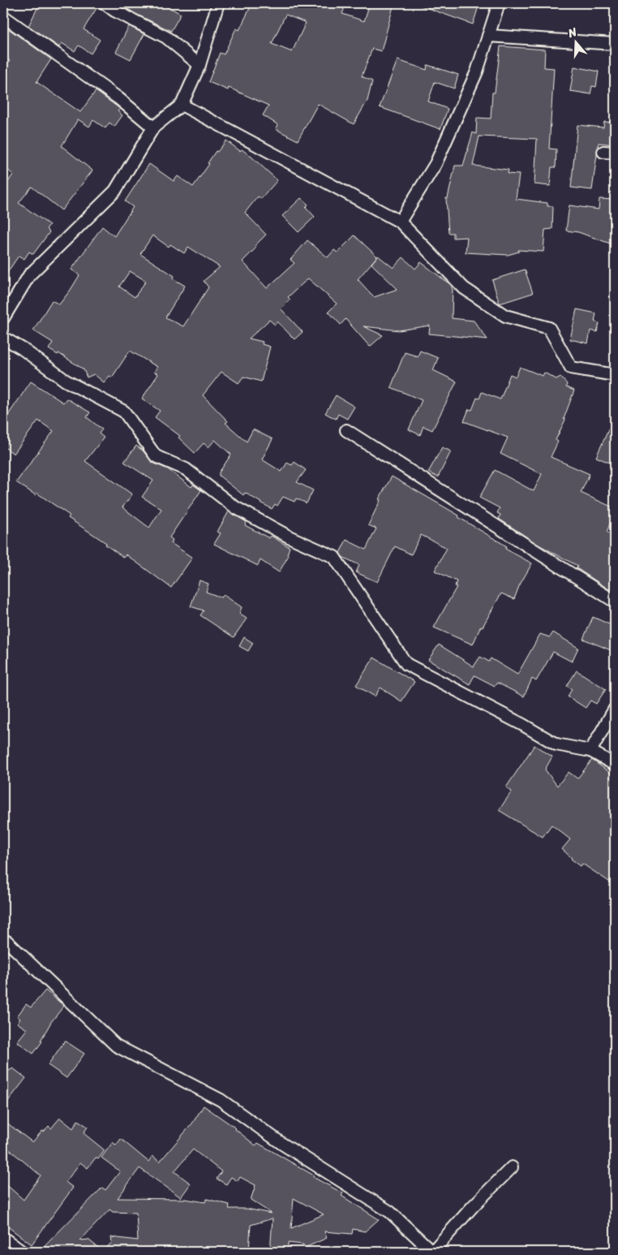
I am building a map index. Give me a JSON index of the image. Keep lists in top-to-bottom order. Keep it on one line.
{"north":"top"}
